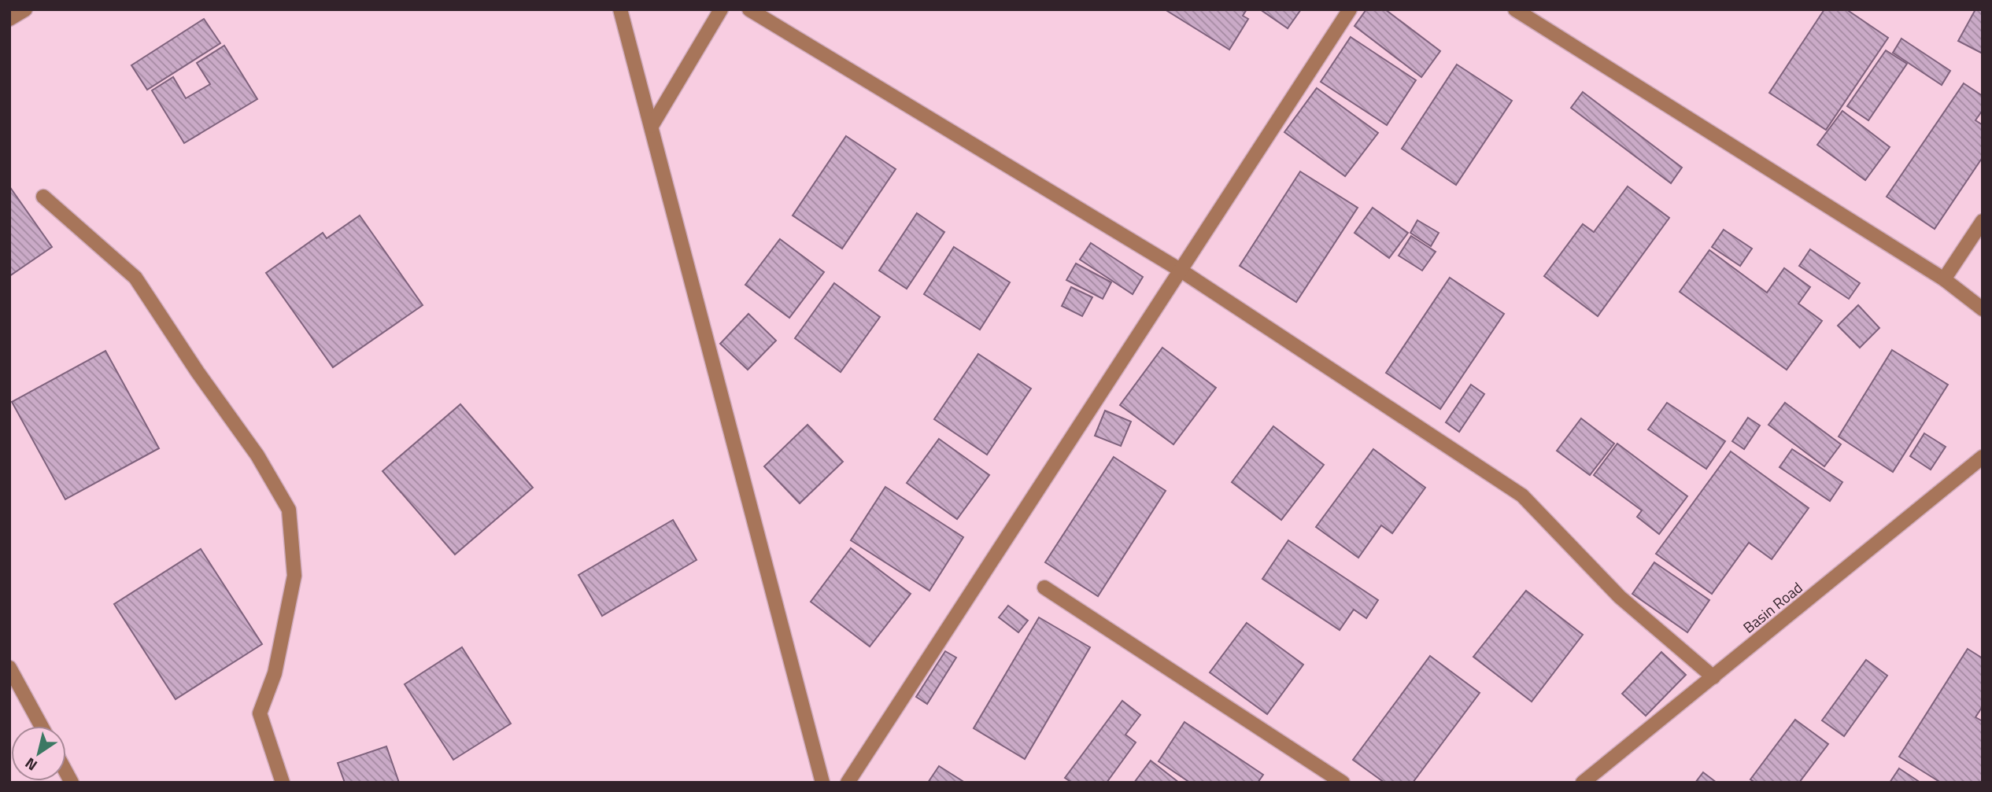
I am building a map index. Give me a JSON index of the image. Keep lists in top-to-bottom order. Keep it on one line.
{"streets":{"street":["Basin Road"]},"north":"bottom left"}
